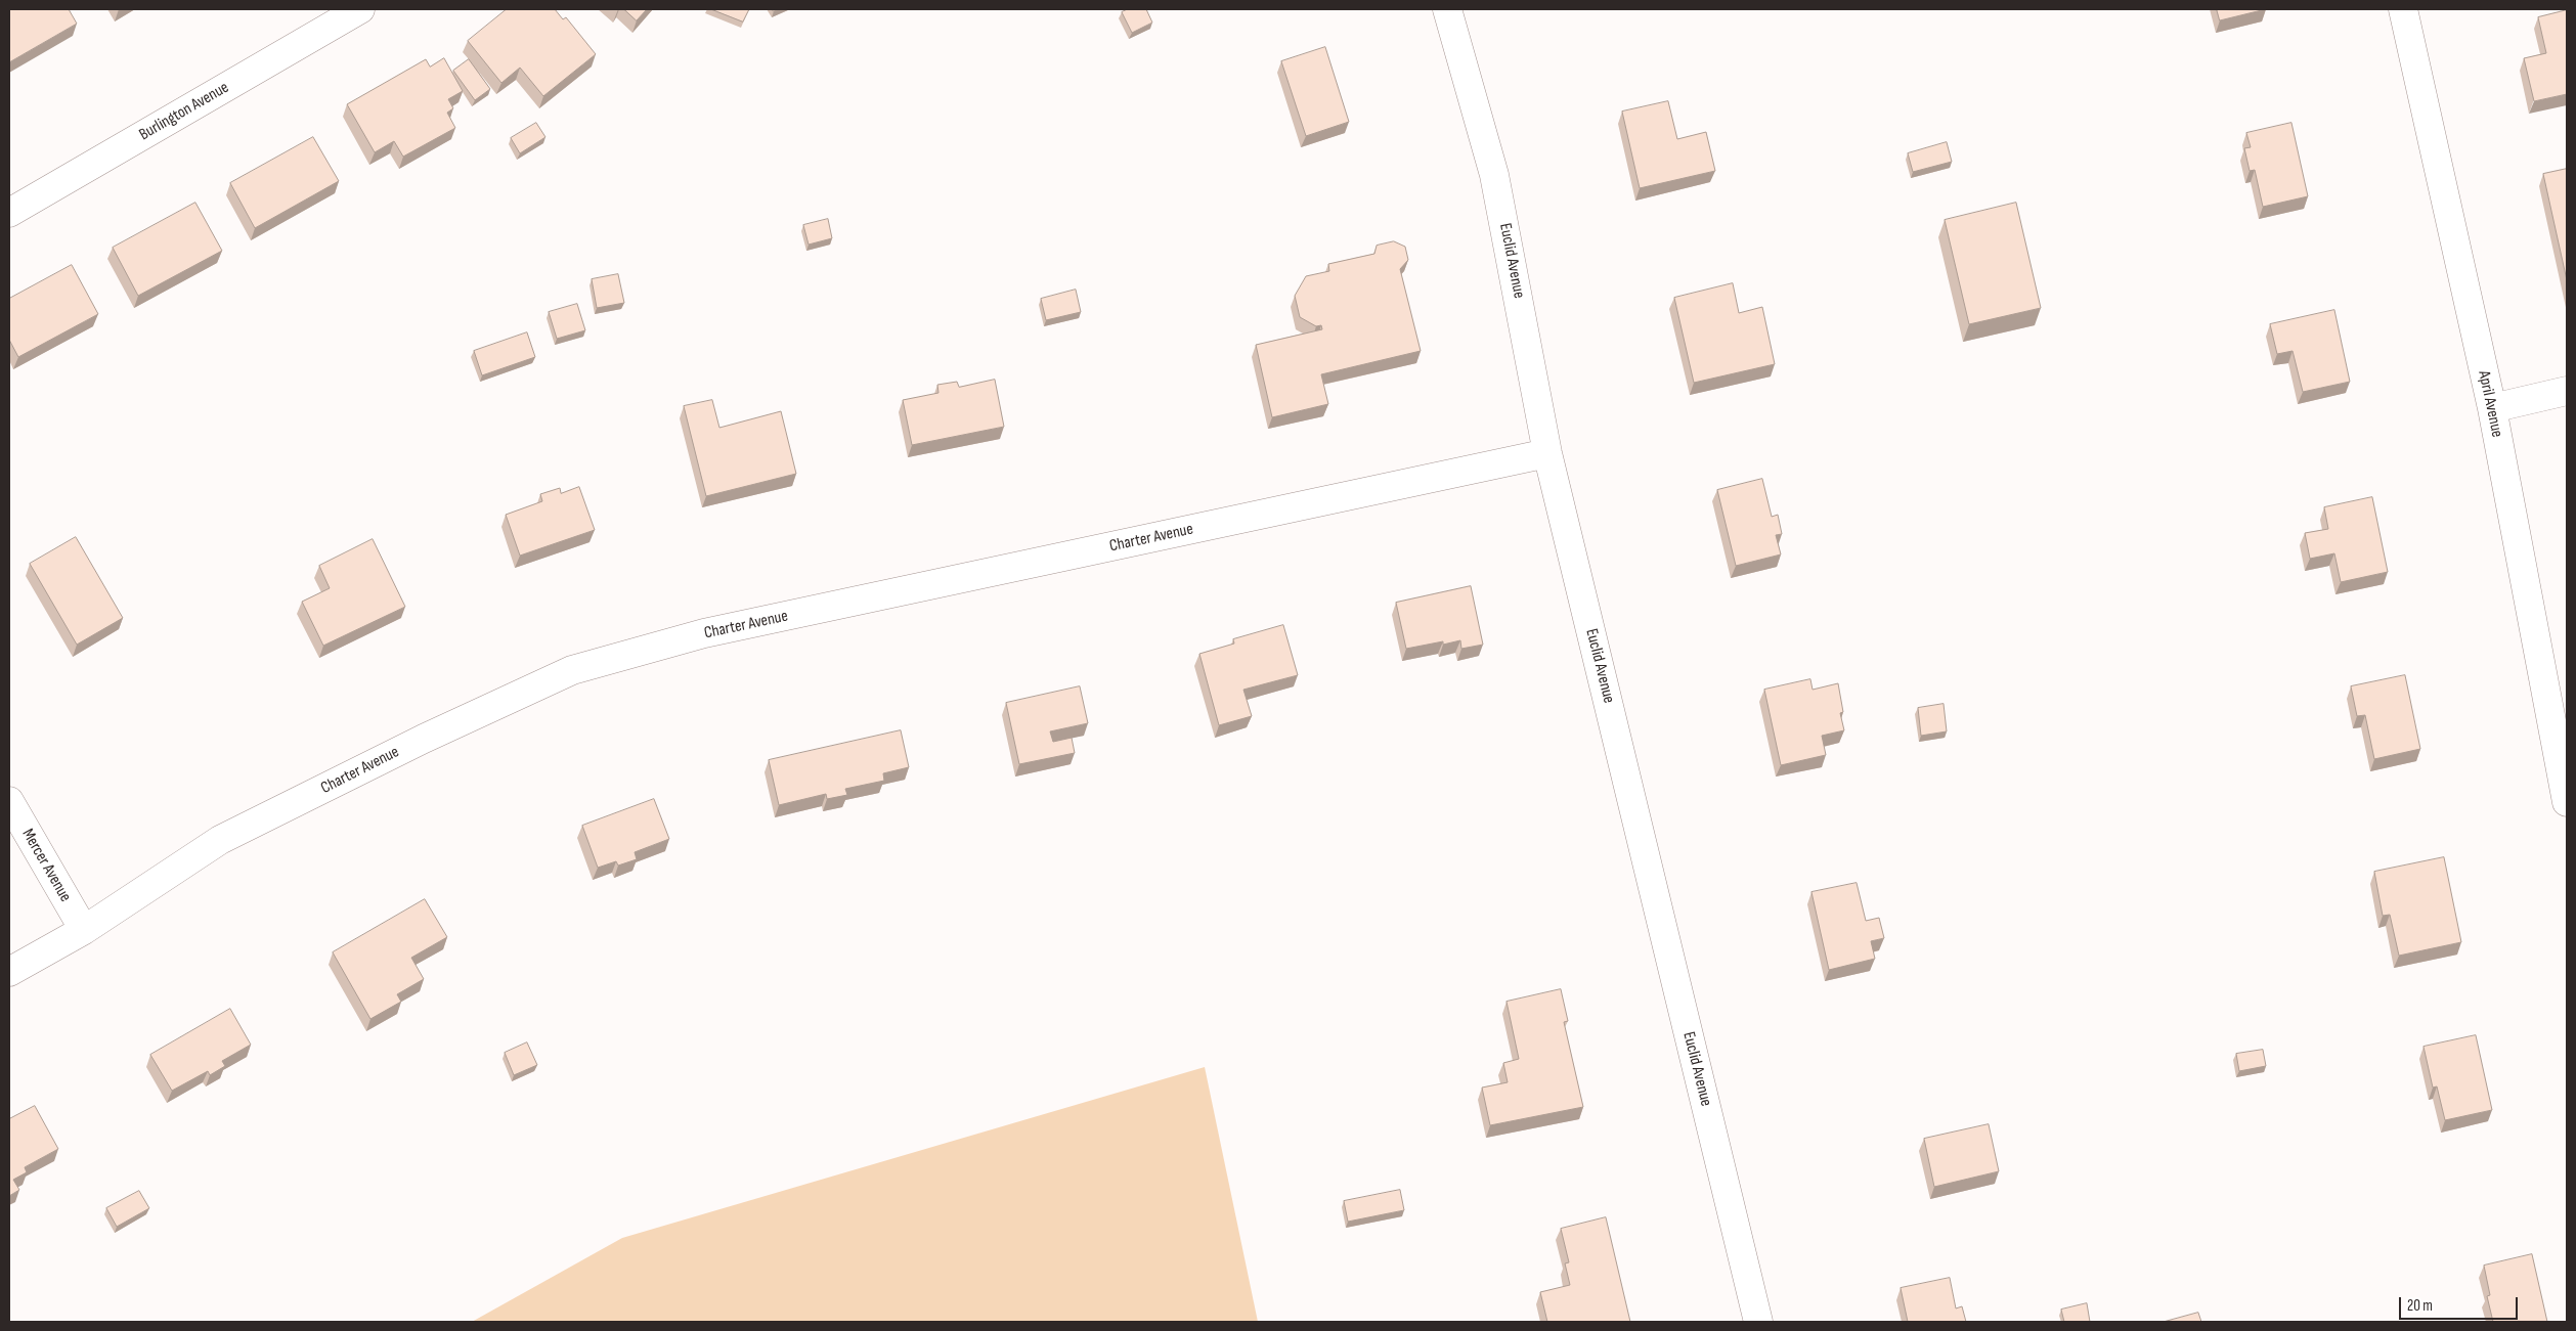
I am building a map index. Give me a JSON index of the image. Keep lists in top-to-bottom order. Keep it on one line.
{"streets":{"street":["Burlington Avenue","Euclid Avenue","April Avenue","Charter Avenue","Mercer Avenue"]},"crossings":[["Euclid Avenue","Charter Avenue"],["Charter Avenue","Mercer Avenue"]],"scale_bar":"20 m"}
